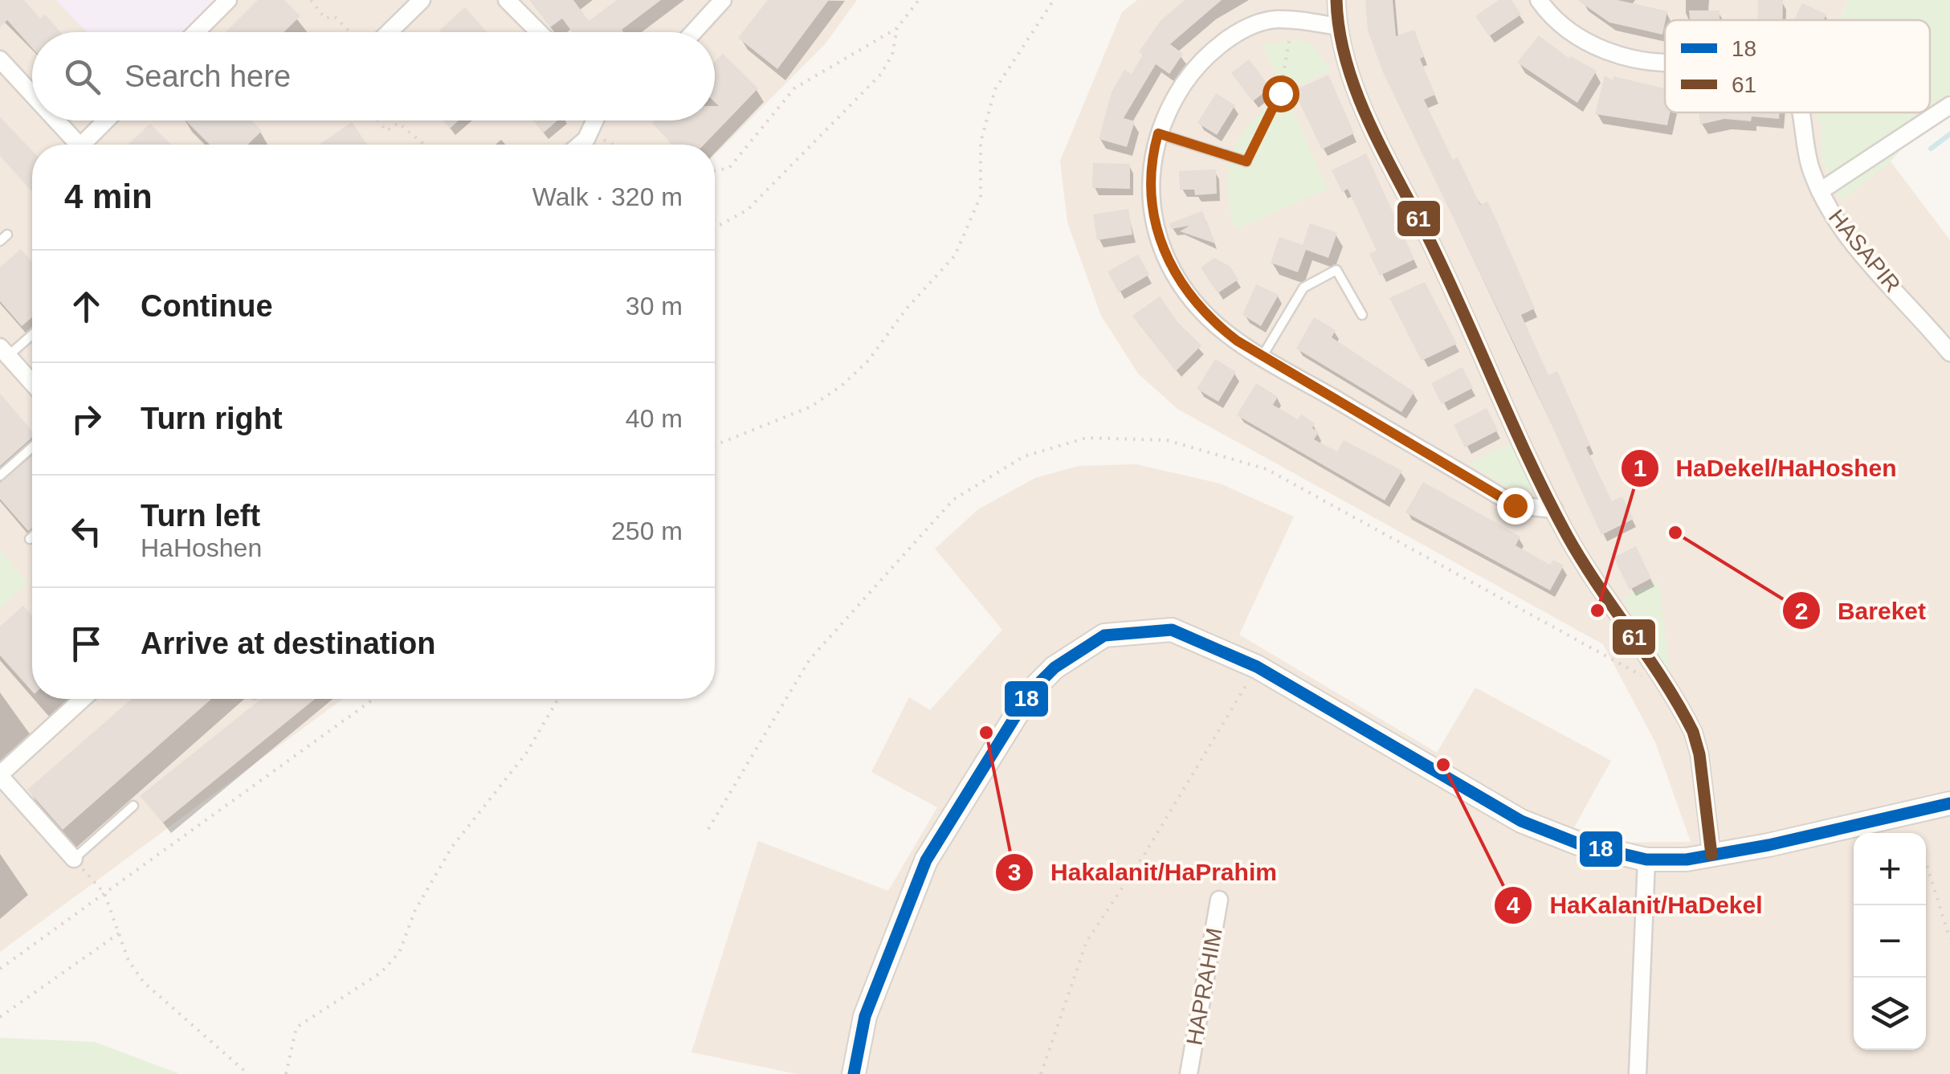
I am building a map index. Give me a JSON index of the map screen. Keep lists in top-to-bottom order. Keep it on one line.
{"streets":{"street":["HASAPIR","HAPRAHIM"]},"places":["Bareket","HaDekel/HaHoshen","Hakalanit/HaPrahim","HaKalanit/HaDekel"],"lines":["transit line 61","transit line 18"],"legend":["18","61"],"page":{"search":"Search here","heading":["4 min","Walk · 320 m"],"list":[["Continue","30 m"],["Turn right","40 m"],["Turn left","HaHoshen","250 m"],"Arrive at destination"],"map_buttons":["+","−"]}}
